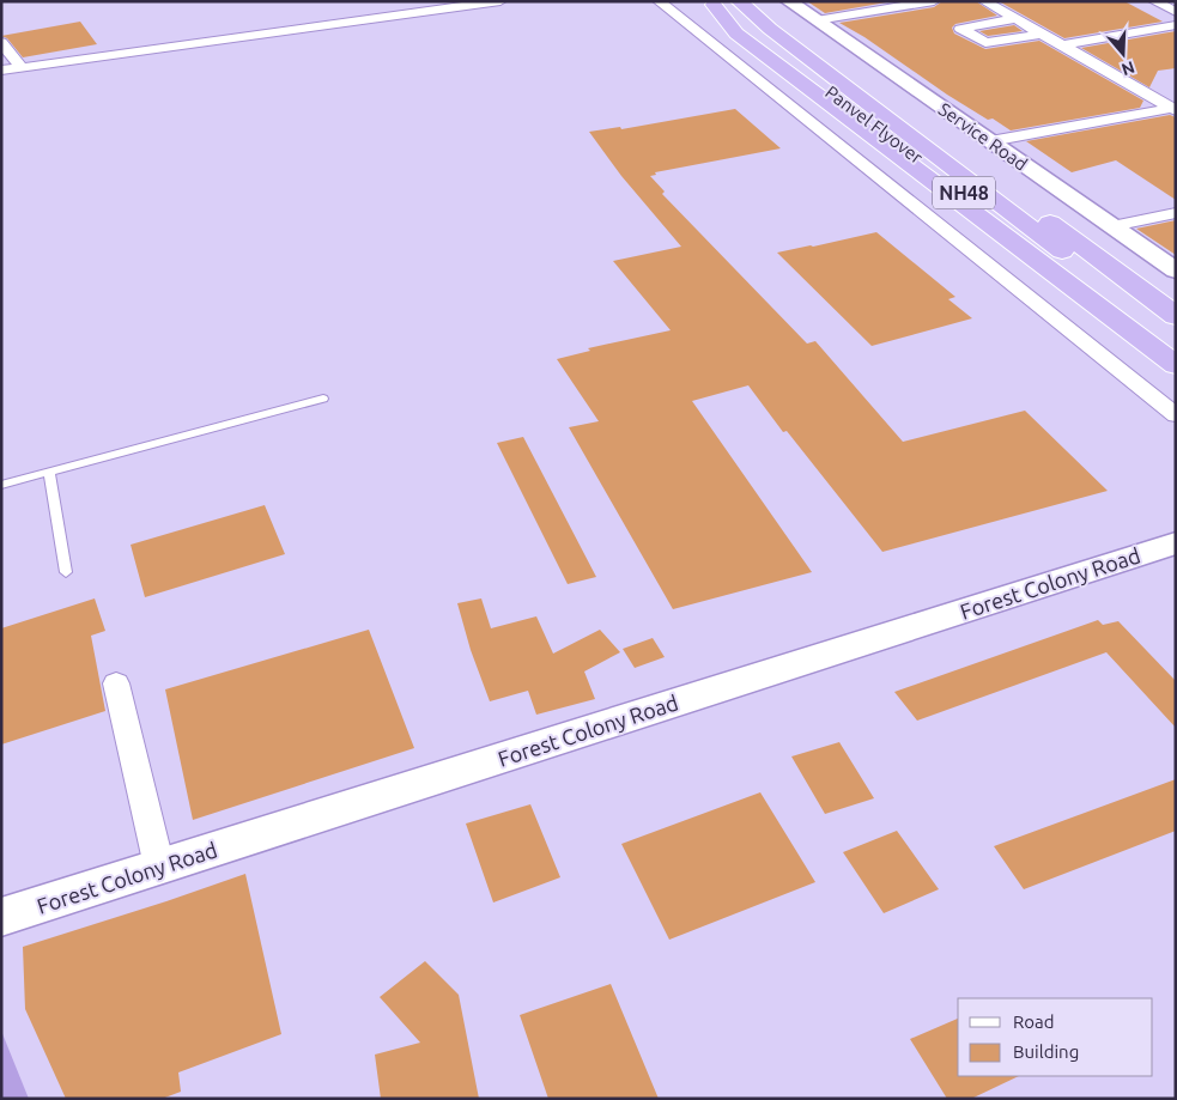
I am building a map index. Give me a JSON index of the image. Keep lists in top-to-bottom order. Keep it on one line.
{"streets":{"highway":["Panvel Flyover","NH48"],"street":["Service Road","Forest Colony Road"]},"legend":["Road","Building"],"north":"bottom"}
